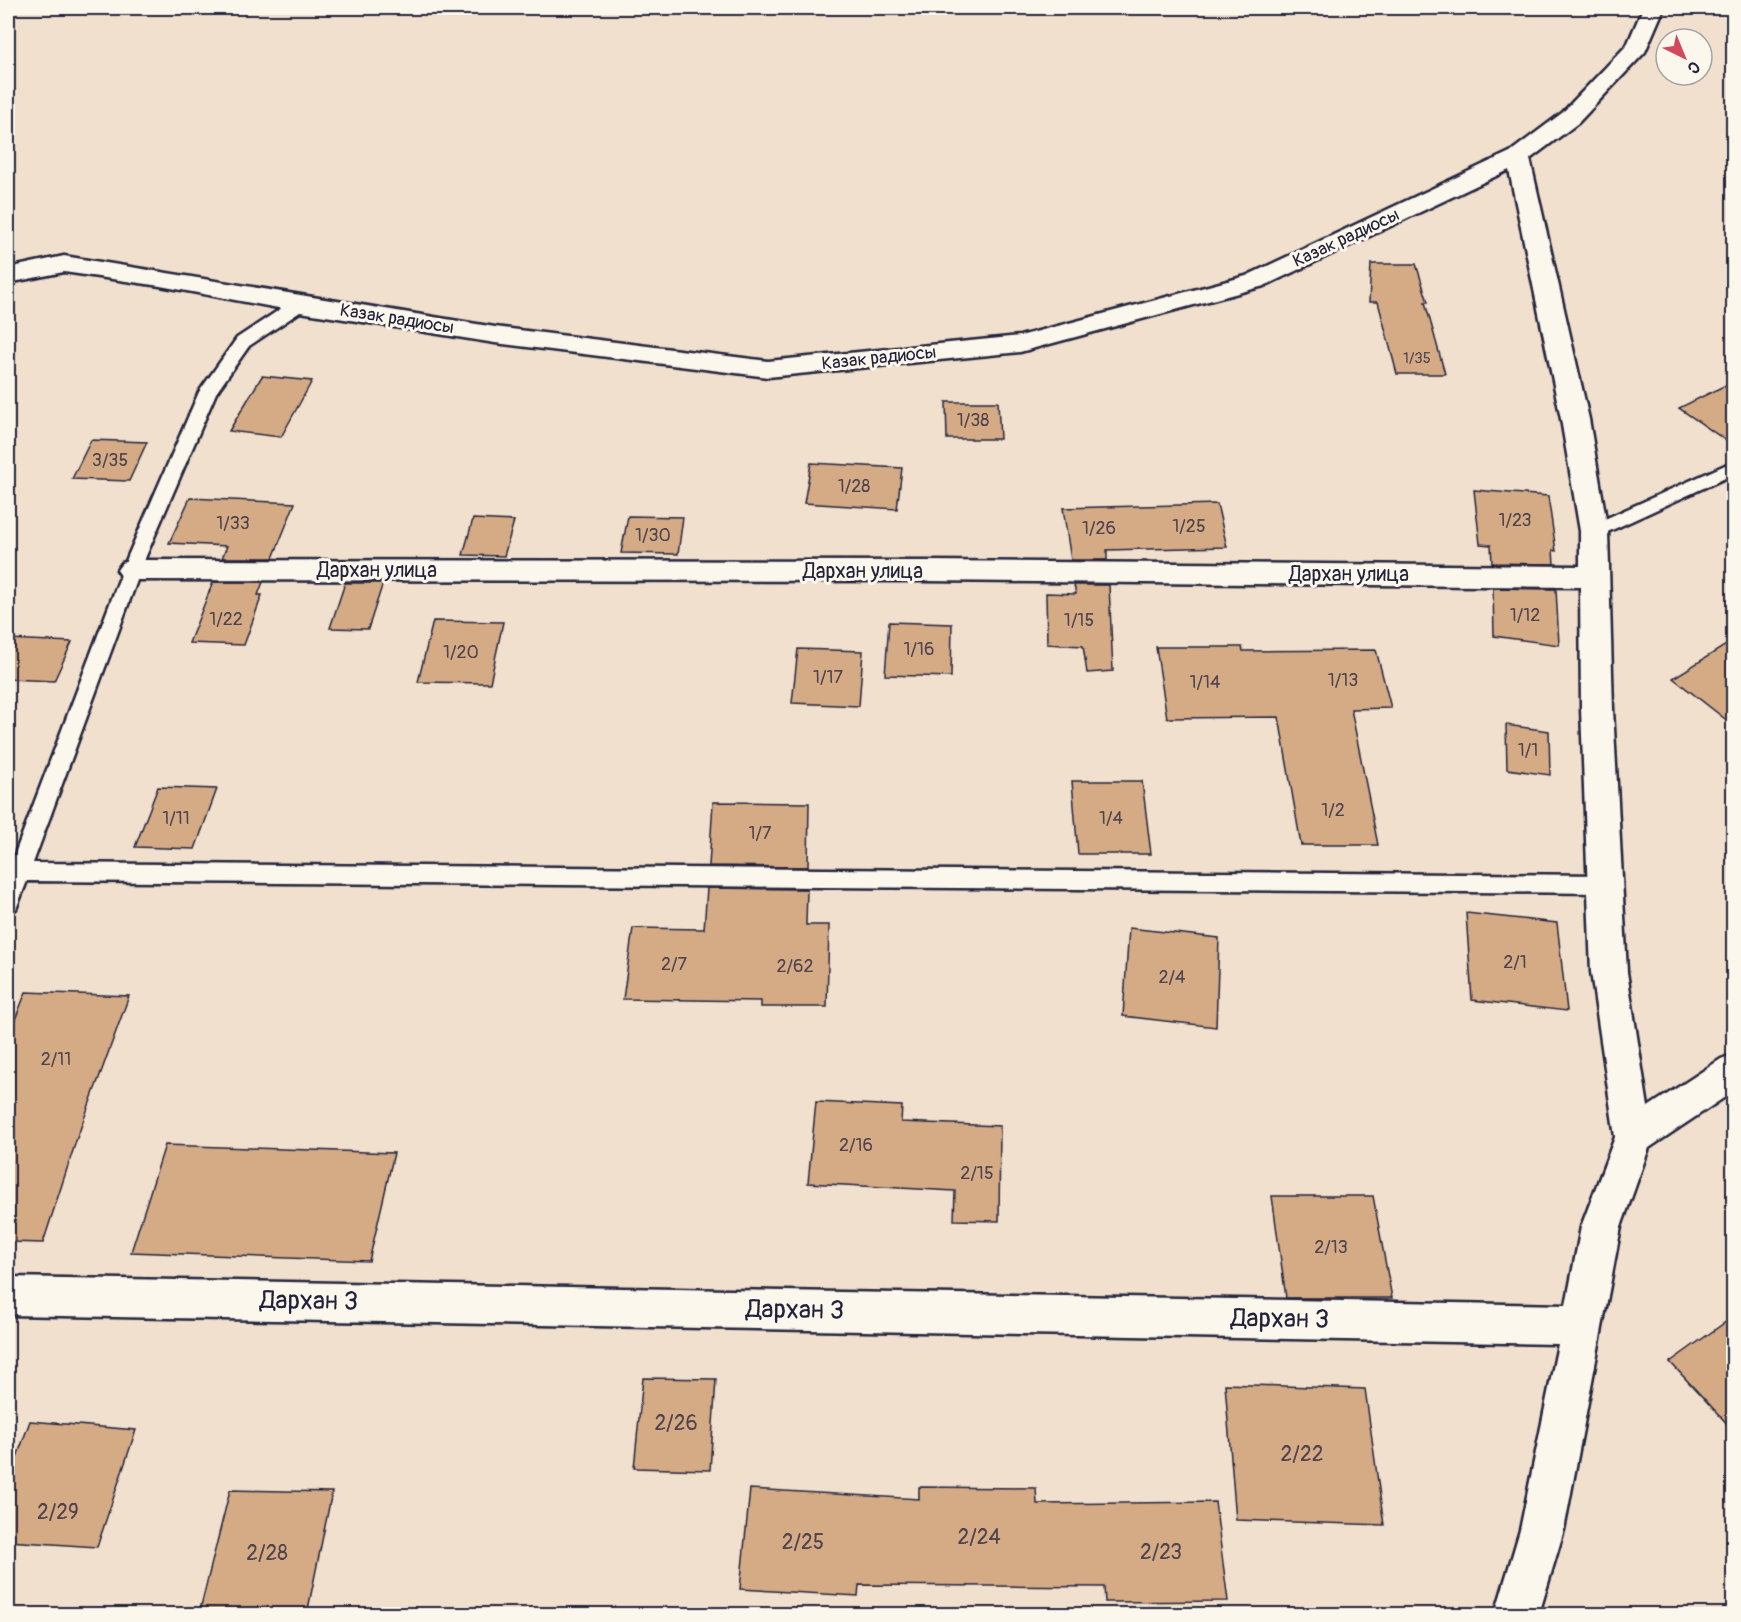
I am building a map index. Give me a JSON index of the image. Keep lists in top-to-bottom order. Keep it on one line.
{"streets":{"street":["Казак радиосы","Дархан улица","Дархан 3"]},"house_numbers":["1/35","1/38","3/35","1/28","1/23","1/33","1/25","1/26","1/30","1/12","1/22","1/15","1/16","1/20","1/17","1/13","1/14","1/1","1/2","1/11","1/4","1/7","2/1","2/7","2/62","2/4","2/11","2/16","2/15","2/13","2/26","2/22","2/29","2/24","2/25","2/23","2/28"],"north":"bottom right"}
